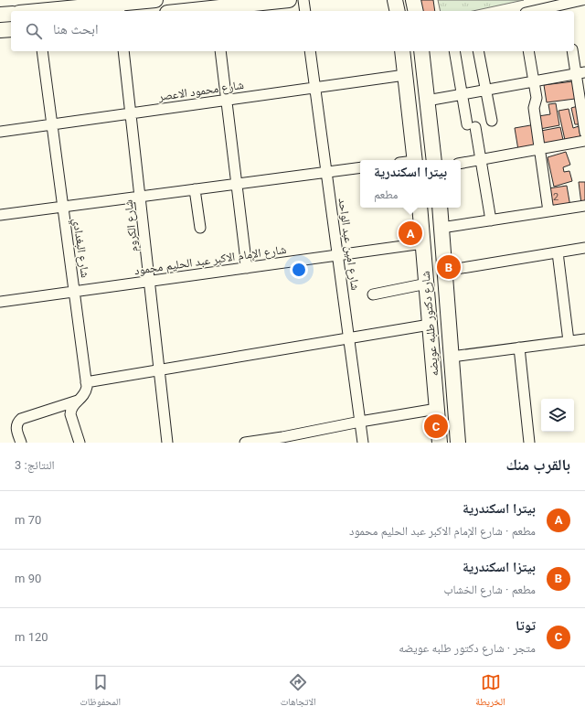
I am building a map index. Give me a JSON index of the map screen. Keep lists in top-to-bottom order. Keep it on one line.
{"streets":{"street":["شارع محمود الاعصر","شارع الكروم","شارع امين عبد الواحد","شارع البغدادي","شارع الإمام الاكبر عبد الحليم محمود","شارع دكتور طلبه عويضه"]},"crossings":[["شارع محمود الاعصر","شارع الكروم"],["شارع محمود الاعصر","شارع امين عبد الواحد"],["شارع محمود الاعصر","شارع البغدادي"],["شارع الكروم","شارع الإمام الاكبر عبد الحليم محمود"],["شارع امين عبد الواحد","شارع الإمام الاكبر عبد الحليم محمود"],["شارع البغدادي","شارع الإمام الاكبر عبد الحليم محمود"],["شارع الإمام الاكبر عبد الحليم محمود","شارع دكتور طلبه عويضه"]],"house_numbers":["2"],"page":{"search":"ابحث هنا","popup":["بيترا اسكندرية","مطعم"],"pins":["A","B","C"],"heading":["بالقرب منك","النتائج: 3"],"list":[{"mark":"A","name":"بيترا اسكندرية","note":"مطعم · شارع الإمام الاكبر عبد الحليم محمود","value":"70 m"},{"mark":"B","name":"بيتزا اسكندرية","note":"مطعم · شارع الخشاب","value":"90 m"},{"mark":"C","name":"توتا","note":"متجر · شارع دكتور طلبه عويضه","value":"120 m"}],"nav":["الخريطة","الاتجاهات","المحفوظات"]}}
